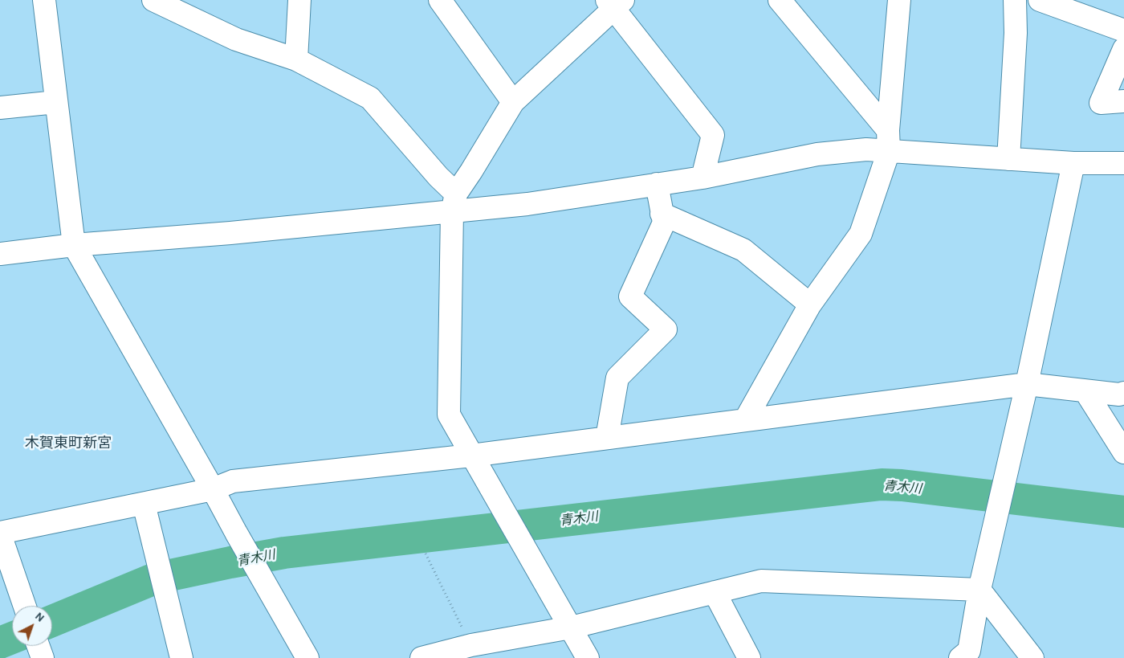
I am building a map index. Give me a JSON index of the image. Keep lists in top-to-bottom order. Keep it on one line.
{"districts":["木賀東町新宮"],"water":["青木川"],"north":"top right"}
